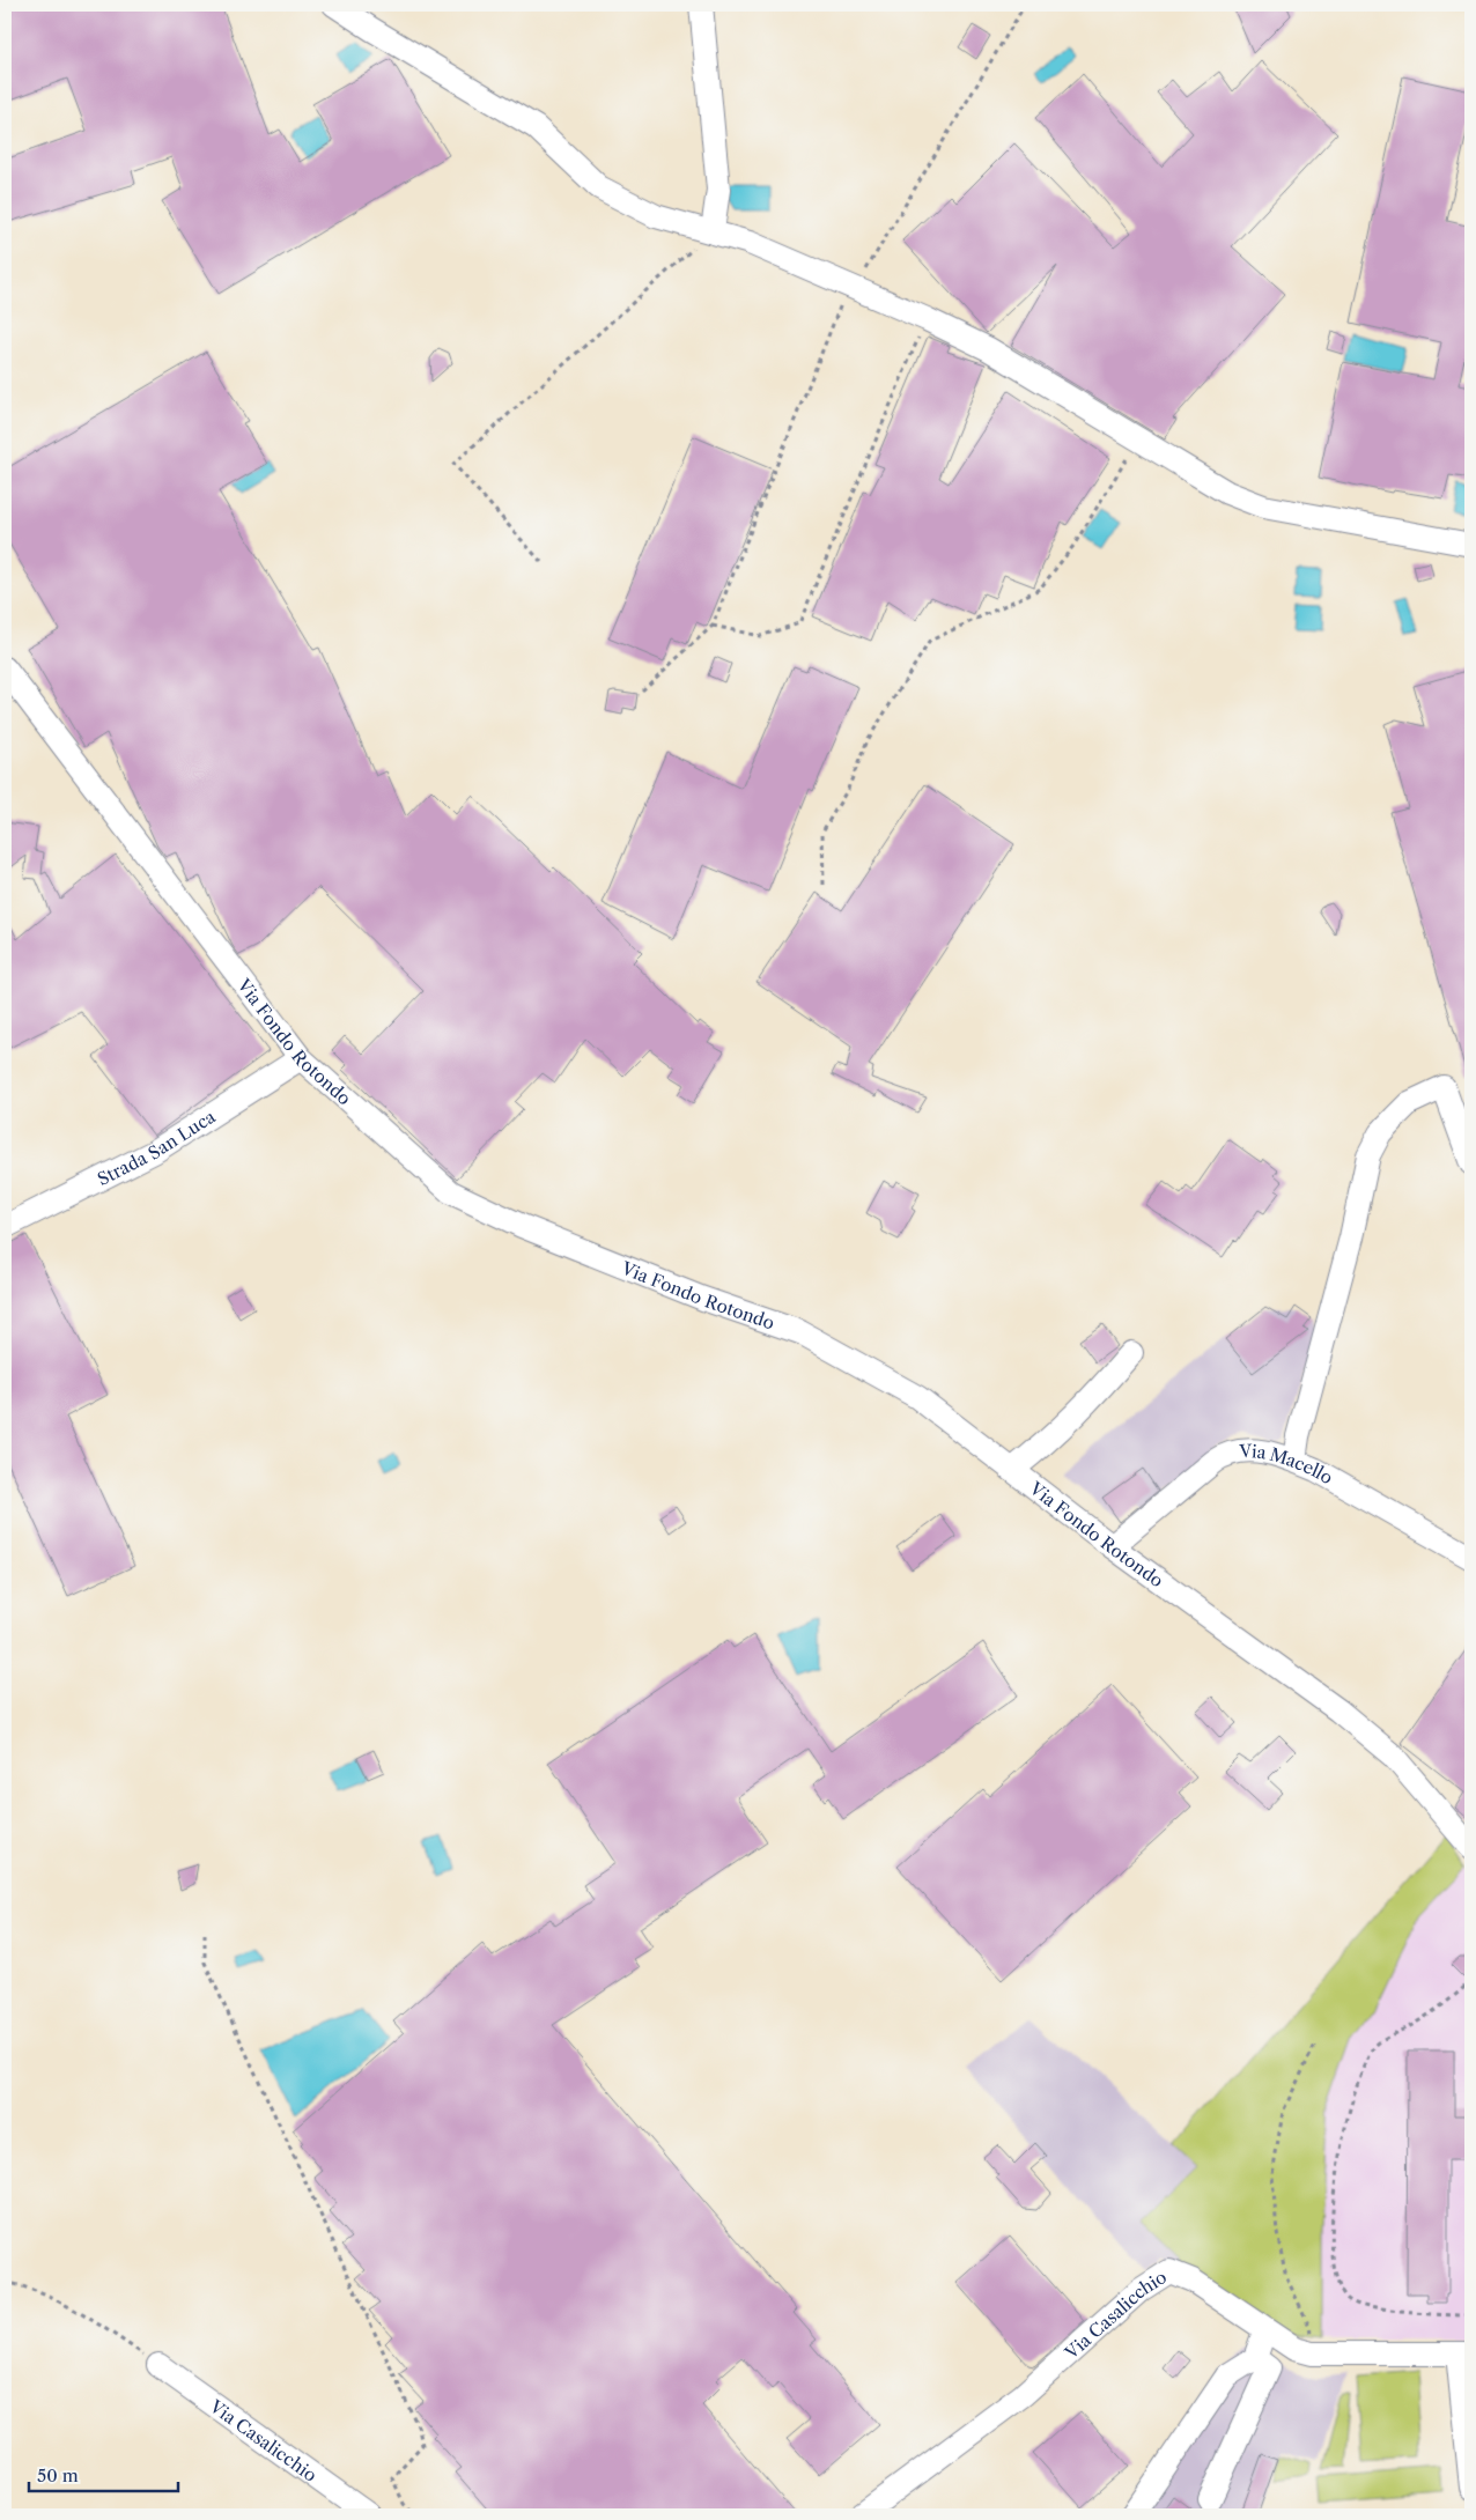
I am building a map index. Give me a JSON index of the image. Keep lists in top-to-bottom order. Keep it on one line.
{"streets":{"street":["Via Fondo Rotondo","Strada San Luca","Via Macello","Via Casalicchio"]},"crossings":[["Via Fondo Rotondo","Strada San Luca"],["Via Fondo Rotondo","Via Macello"]],"scale_bar":"50 m"}
